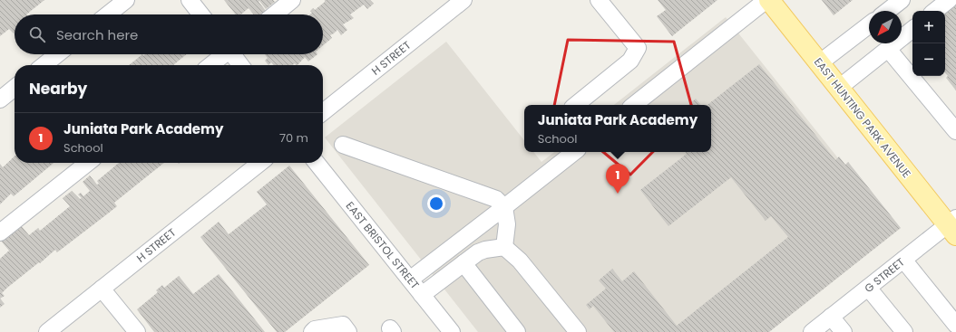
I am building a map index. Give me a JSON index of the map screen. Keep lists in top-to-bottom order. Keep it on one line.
{"streets":{"main road":["EAST HUNTING PARK AVENUE"],"street":["H STREET","EAST BRISTOL STREET","G STREET"]},"crossings":[["EAST HUNTING PARK AVENUE","G STREET"]],"north":"bottom left","page":{"map_buttons":["+","−"],"search":"Search here","heading":"Nearby","popup":["Juniata Park Academy","School"],"list":[{"mark":"1","name":"Juniata Park Academy","note":"School","value":"70 m"}],"pins":"1"}}
